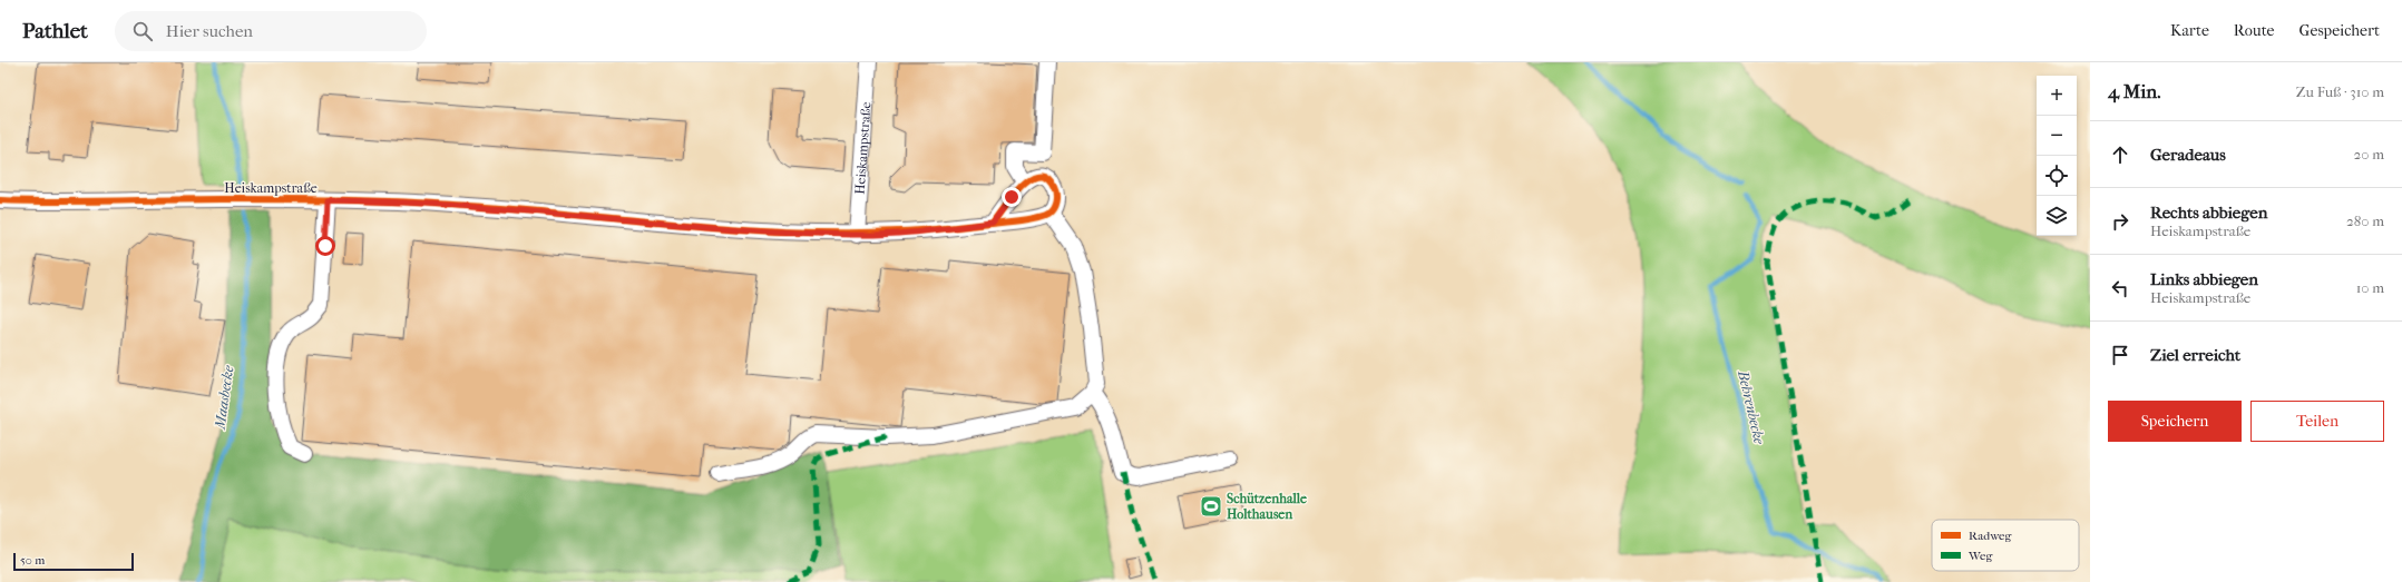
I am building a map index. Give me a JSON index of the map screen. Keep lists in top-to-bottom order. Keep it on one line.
{"streets":{"street":["Heiskampstraße"]},"water":["Maasbecke","Behrenbecke"],"places":{"sports":["Schützenhalle Holthausen"]},"legend":["Radweg","Weg"],"scale_bar":"50 m","page":{"header":"Pathlet","search":"Hier suchen","nav":["Karte","Route","Gespeichert"],"heading":["4 Min.","Zu Fuß · 310 m"],"map_buttons":["+","−"],"list":[["Geradeaus","20 m"],["Rechts abbiegen","Heiskampstraße","280 m"],["Links abbiegen","Heiskampstraße","10 m"],"Ziel erreicht"],"buttons":["Speichern","Teilen"],"scale":"50 m"}}
